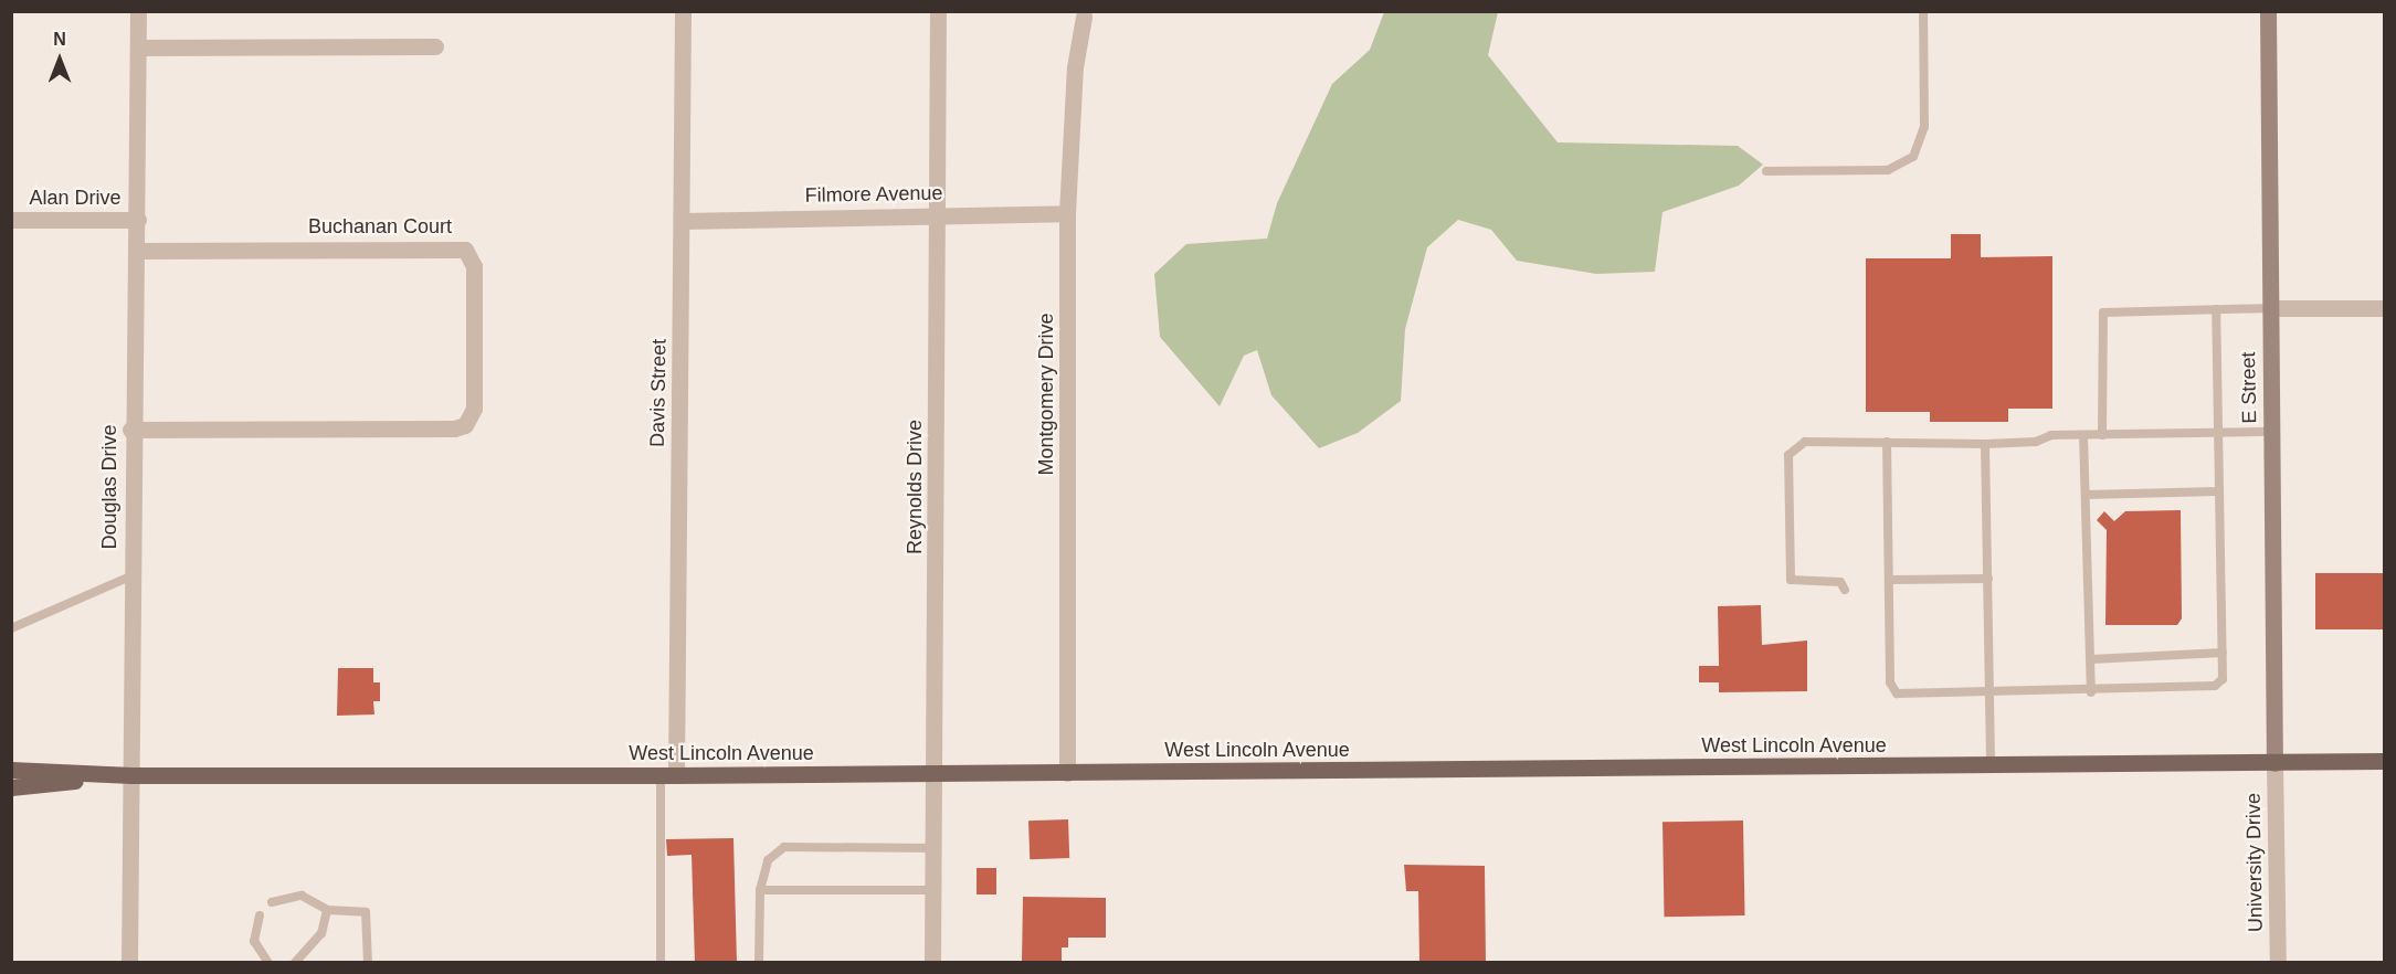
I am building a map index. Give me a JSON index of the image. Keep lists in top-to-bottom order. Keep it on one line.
{"streets":{"main road":["West Lincoln Avenue"],"street":["Filmore Avenue","Alan Drive","Buchanan Court","E Street","Davis Street","Montgomery Drive","Douglas Drive","Reynolds Drive","University Drive"]},"crossings":[["Filmore Avenue","Davis Street"],["Filmore Avenue","Montgomery Drive"],["Filmore Avenue","Reynolds Drive"],["Alan Drive","Douglas Drive"],["Buchanan Court","Douglas Drive"],["E Street","West Lincoln Avenue"],["E Street","University Drive"],["Davis Street","West Lincoln Avenue"],["Montgomery Drive","West Lincoln Avenue"],["Douglas Drive","West Lincoln Avenue"],["Reynolds Drive","West Lincoln Avenue"],["West Lincoln Avenue","University Drive"]],"north":"top"}
